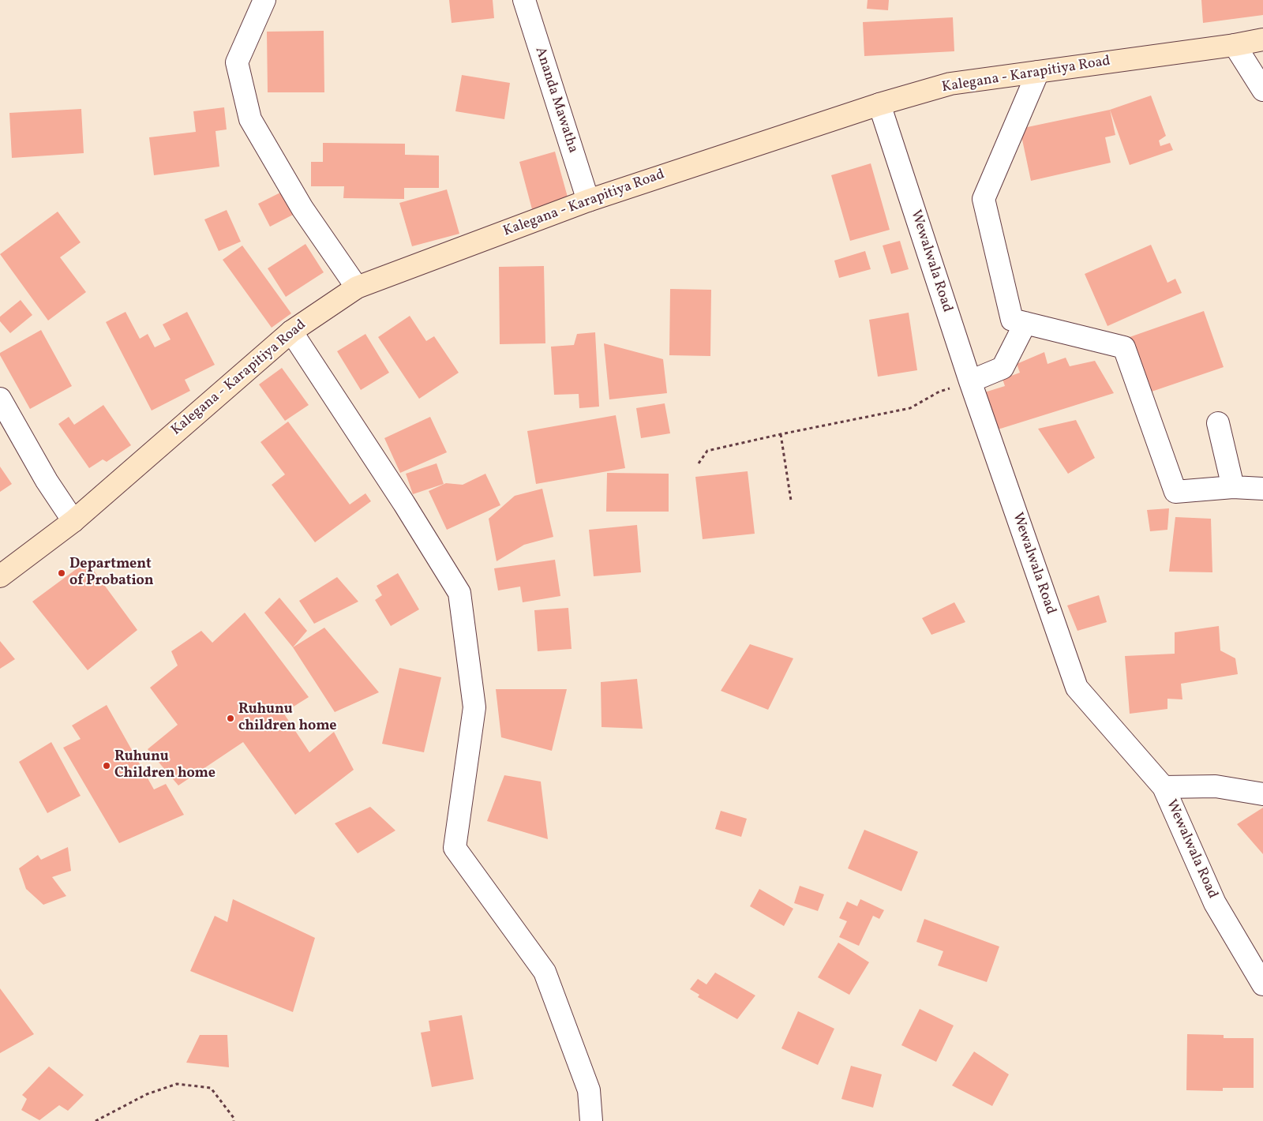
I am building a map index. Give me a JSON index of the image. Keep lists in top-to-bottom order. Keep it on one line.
{"streets":{"main road":["Kalegana - Karapitiya Road"],"street":["Ananda Mawatha","Wewalwala Road"]},"crossings":[["Kalegana - Karapitiya Road","Ananda Mawatha"],["Kalegana - Karapitiya Road","Wewalwala Road"]],"places":["Department of Probation","Ruhunu children home","Ruhunu Children home"]}
